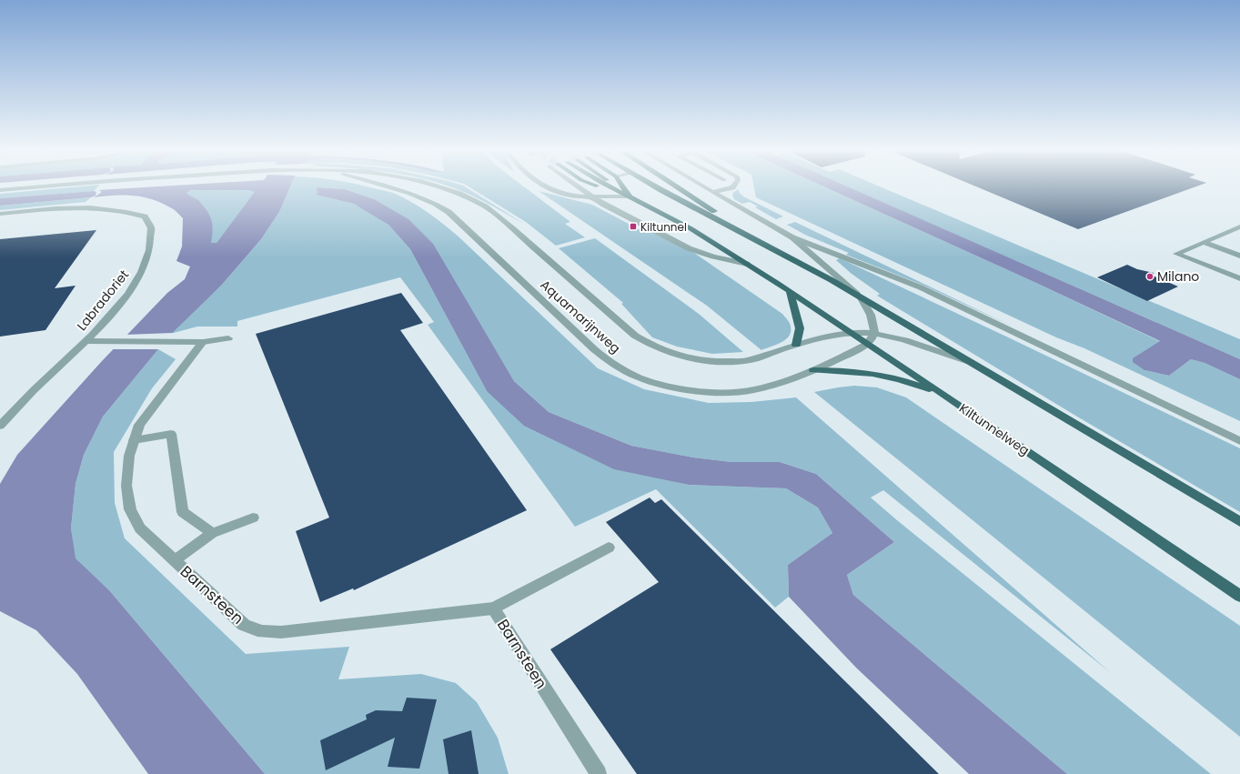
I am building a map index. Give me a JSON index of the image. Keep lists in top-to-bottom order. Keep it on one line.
{"streets":{"main road":["Kiltunnelweg"],"street":["Labradoriet","Aquamarijnweg","Barnsteen"]},"crossings":[["Aquamarijnweg","Kiltunnelweg"]],"places":{"transit":["Kiltunnel"],"other":["Milano"]}}
